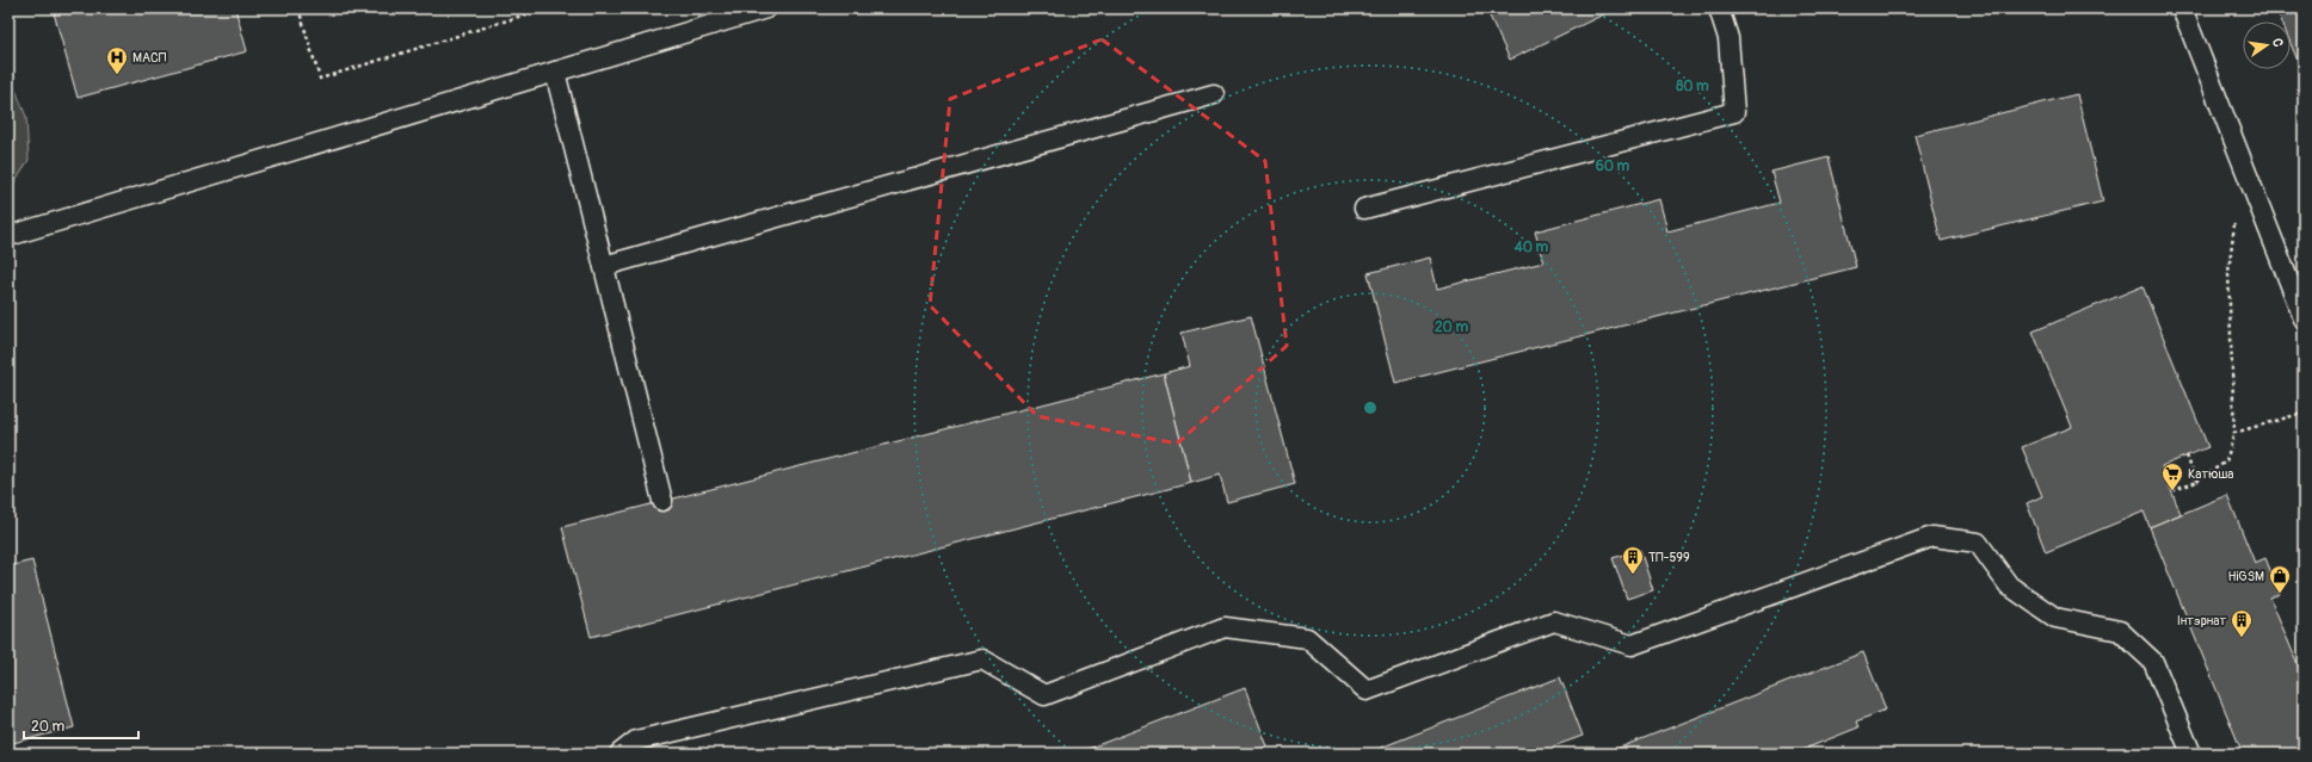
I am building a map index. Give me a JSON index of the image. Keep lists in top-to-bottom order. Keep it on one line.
{"places":{"hospital":["МАСП"],"supermarket":["Катюша"],"building":["ТП-599","Інтэрнат"],"shop":["HiGSM"]},"scale_bar":"20 m","north":"right","rings":["80 m","60 m","40 m","20 m"]}
